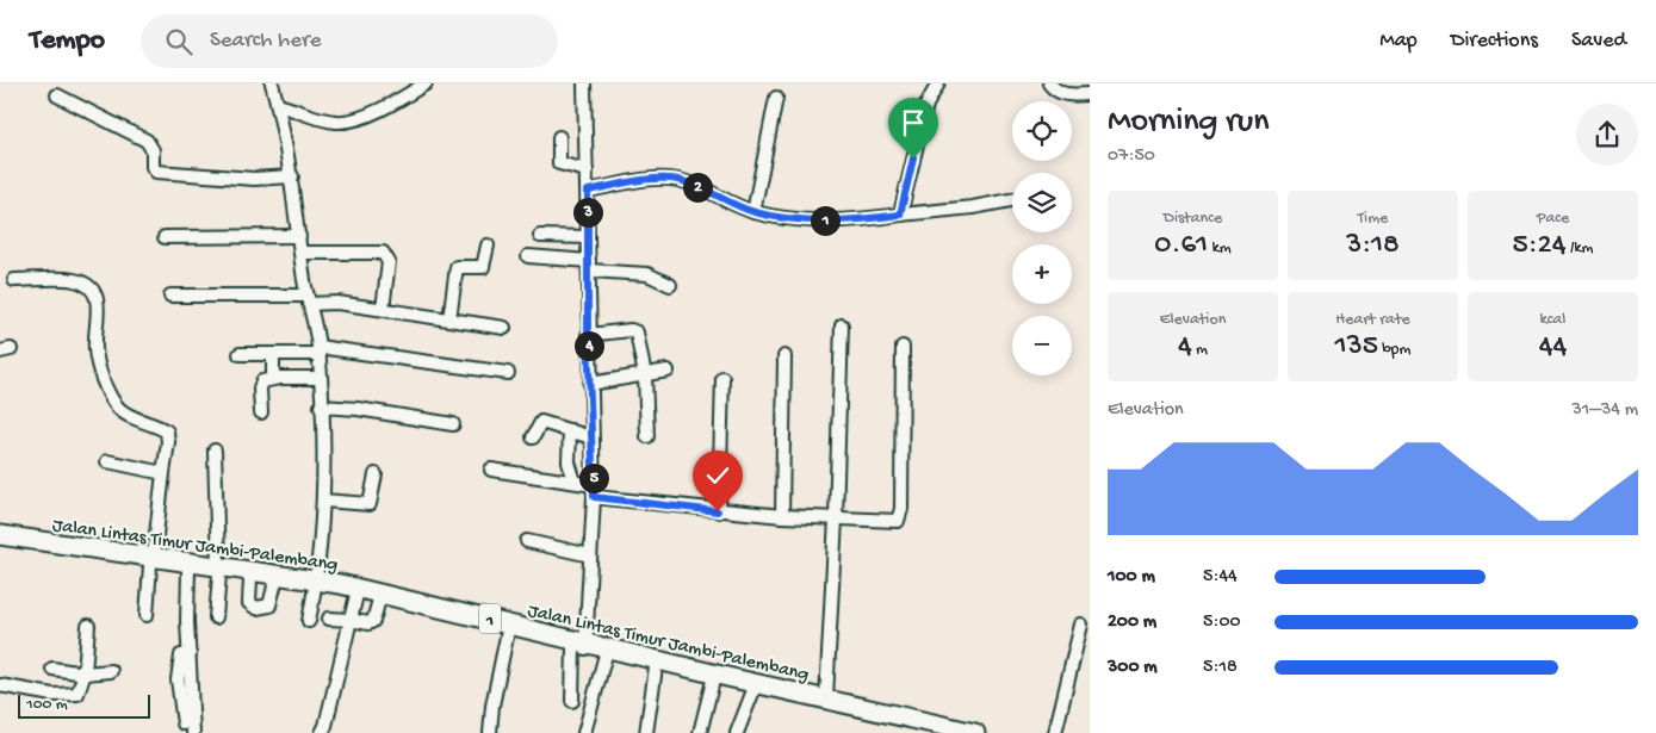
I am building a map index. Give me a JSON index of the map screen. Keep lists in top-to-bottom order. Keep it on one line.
{"streets":{"highway":["Jalan Lintas Timur Jambi-Palembang","1"]},"scale_bar":"100 m","page":{"header":"Tempo","search":"Search here","nav":["Map","Directions","Saved"],"heading":["Morning run","07:50"],"map_buttons":["+","−"],"pins":["2","3","1","4","5"],"stats":[["Distance","0.61 km"],["Time","3:18"],["Pace","5:24 /km"],["Elevation","4 m"],["Heart rate","135 bpm"],["kcal","44"]],"chart":["Elevation","31–34 m"],"list":[{"name":"100 m","note":"5:44"},{"name":"200 m","note":"5:00"},{"name":"300 m","note":"5:18"}],"scale":"100 m"}}
